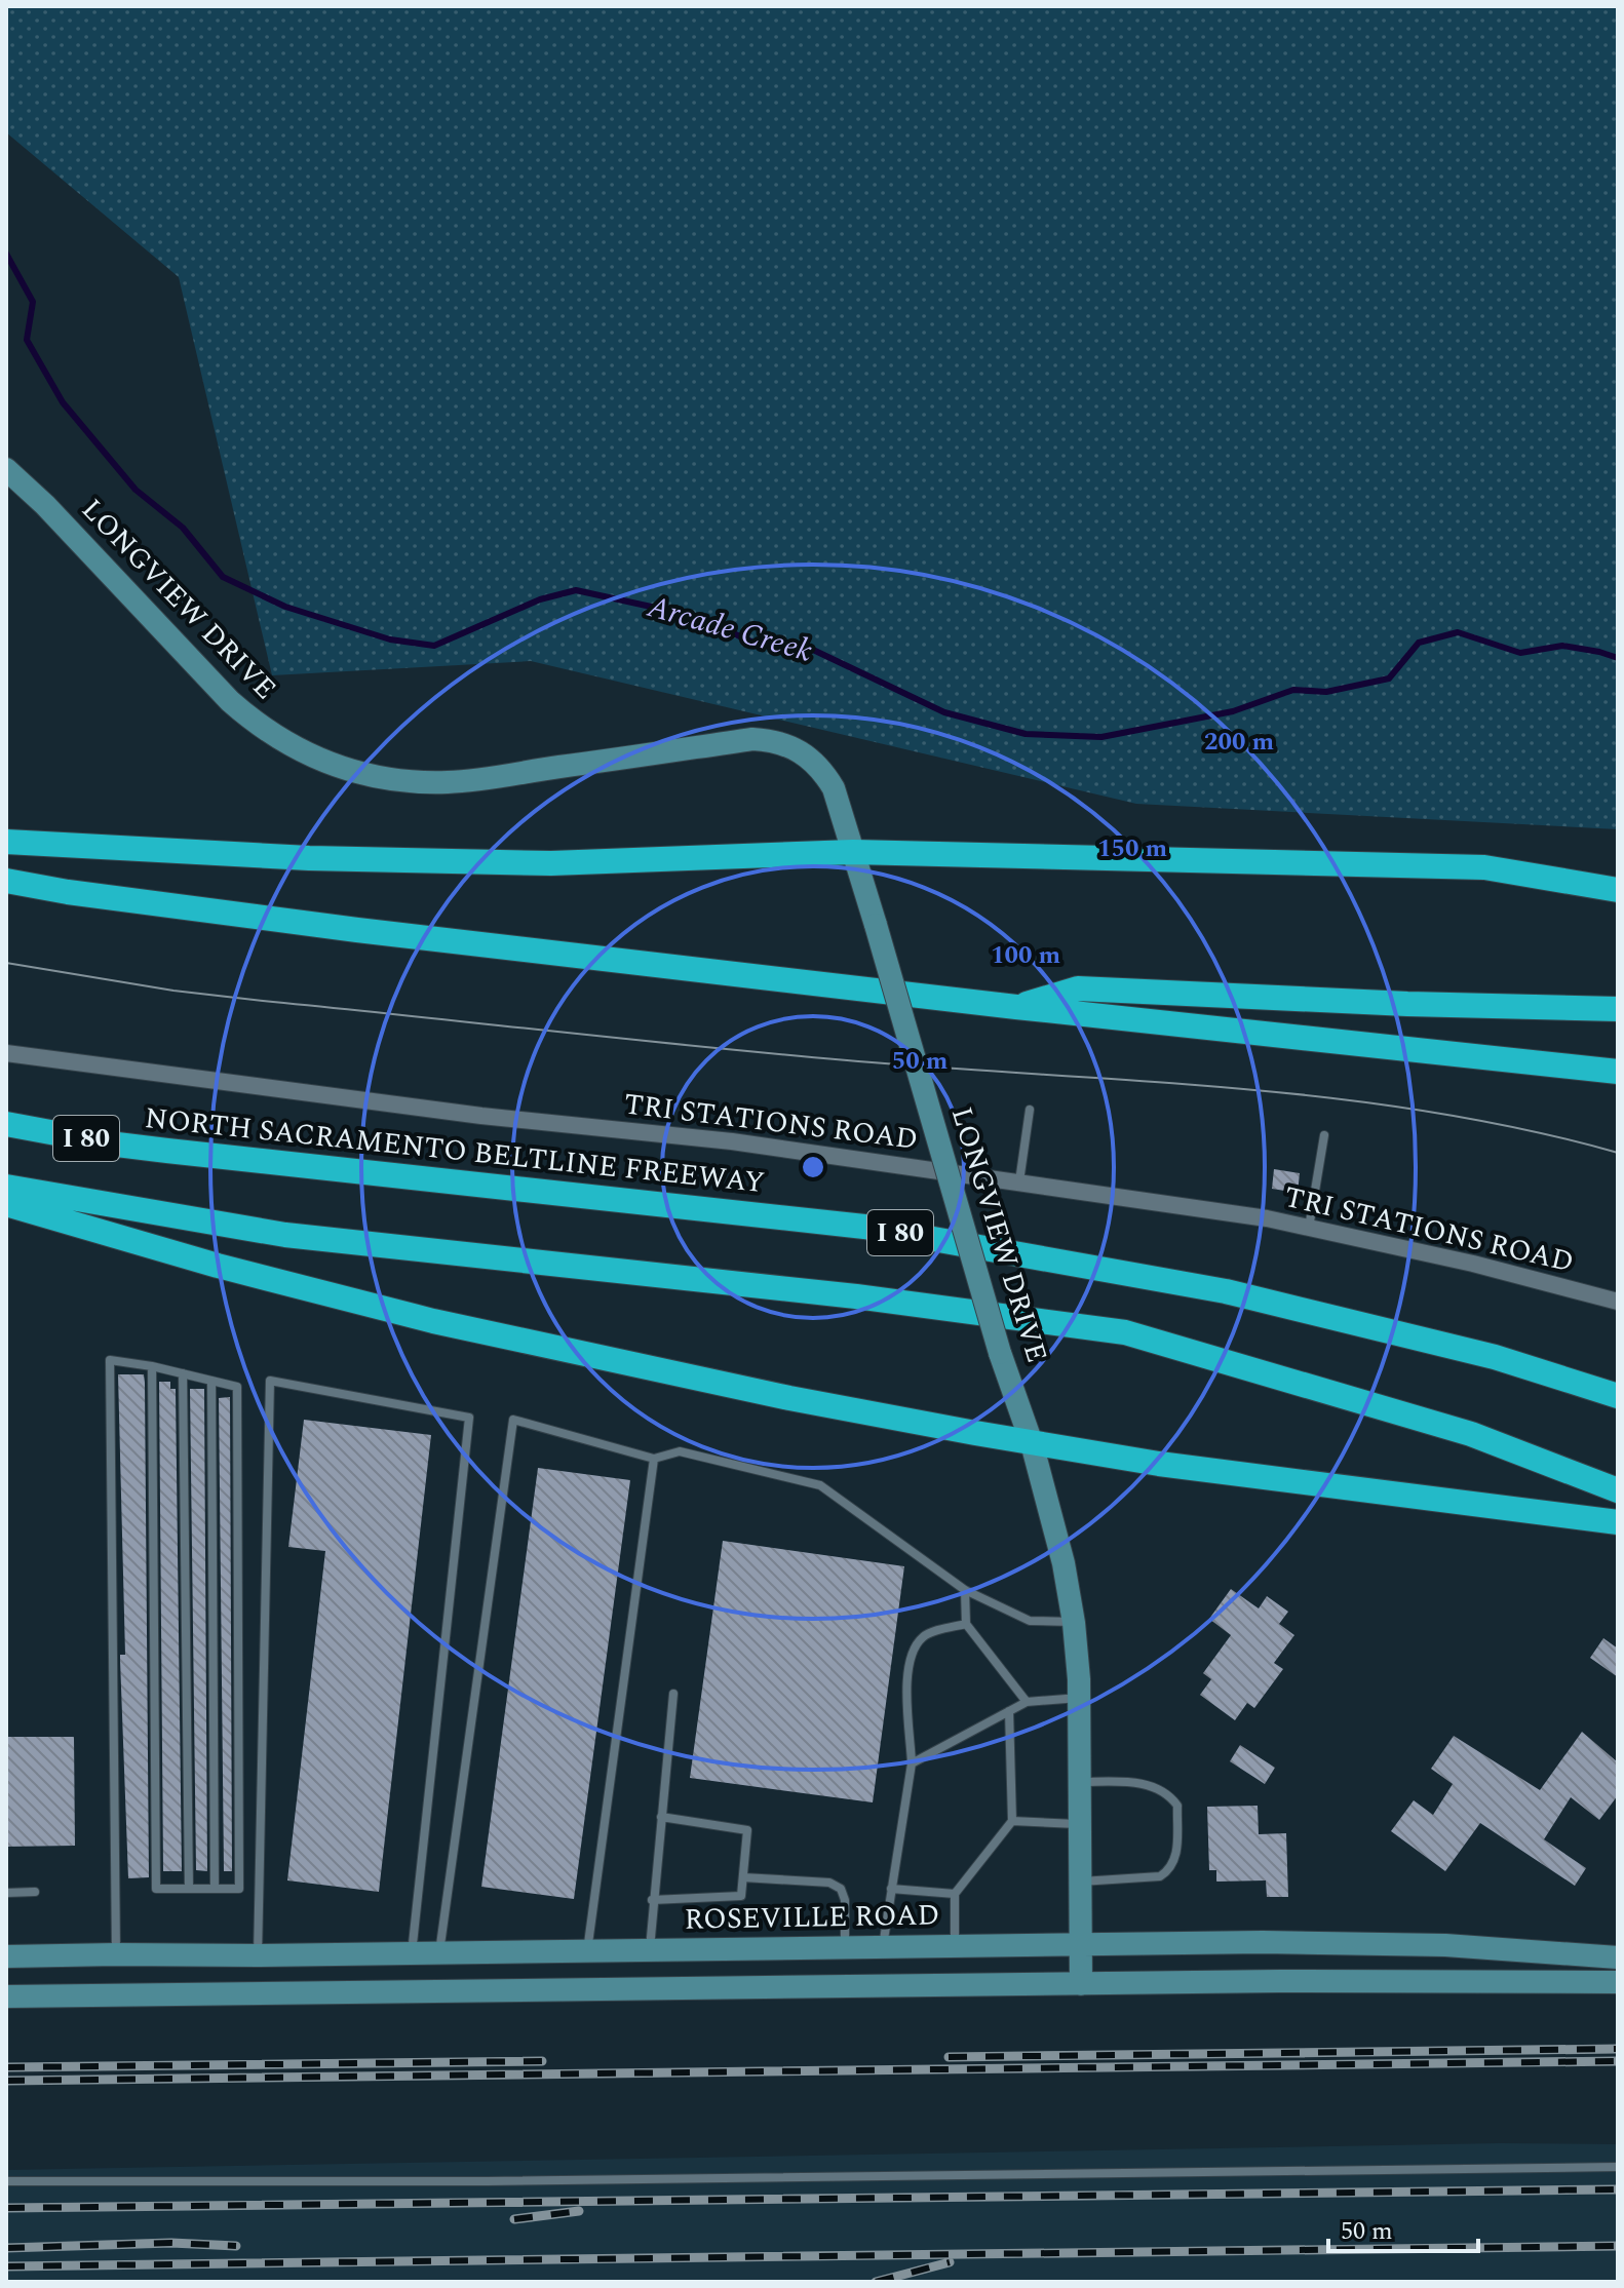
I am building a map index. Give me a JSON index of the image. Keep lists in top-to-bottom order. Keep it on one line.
{"streets":{"highway":["I 80","NORTH SACRAMENTO BELTLINE FREEWAY"],"main road":["LONGVIEW DRIVE","ROSEVILLE ROAD"],"street":["TRI STATIONS ROAD"]},"crossings":[["LONGVIEW DRIVE","ROSEVILLE ROAD"]],"water":["Arcade Creek"],"scale_bar":"50 m","rings":["200 m","150 m","100 m","50 m"]}
